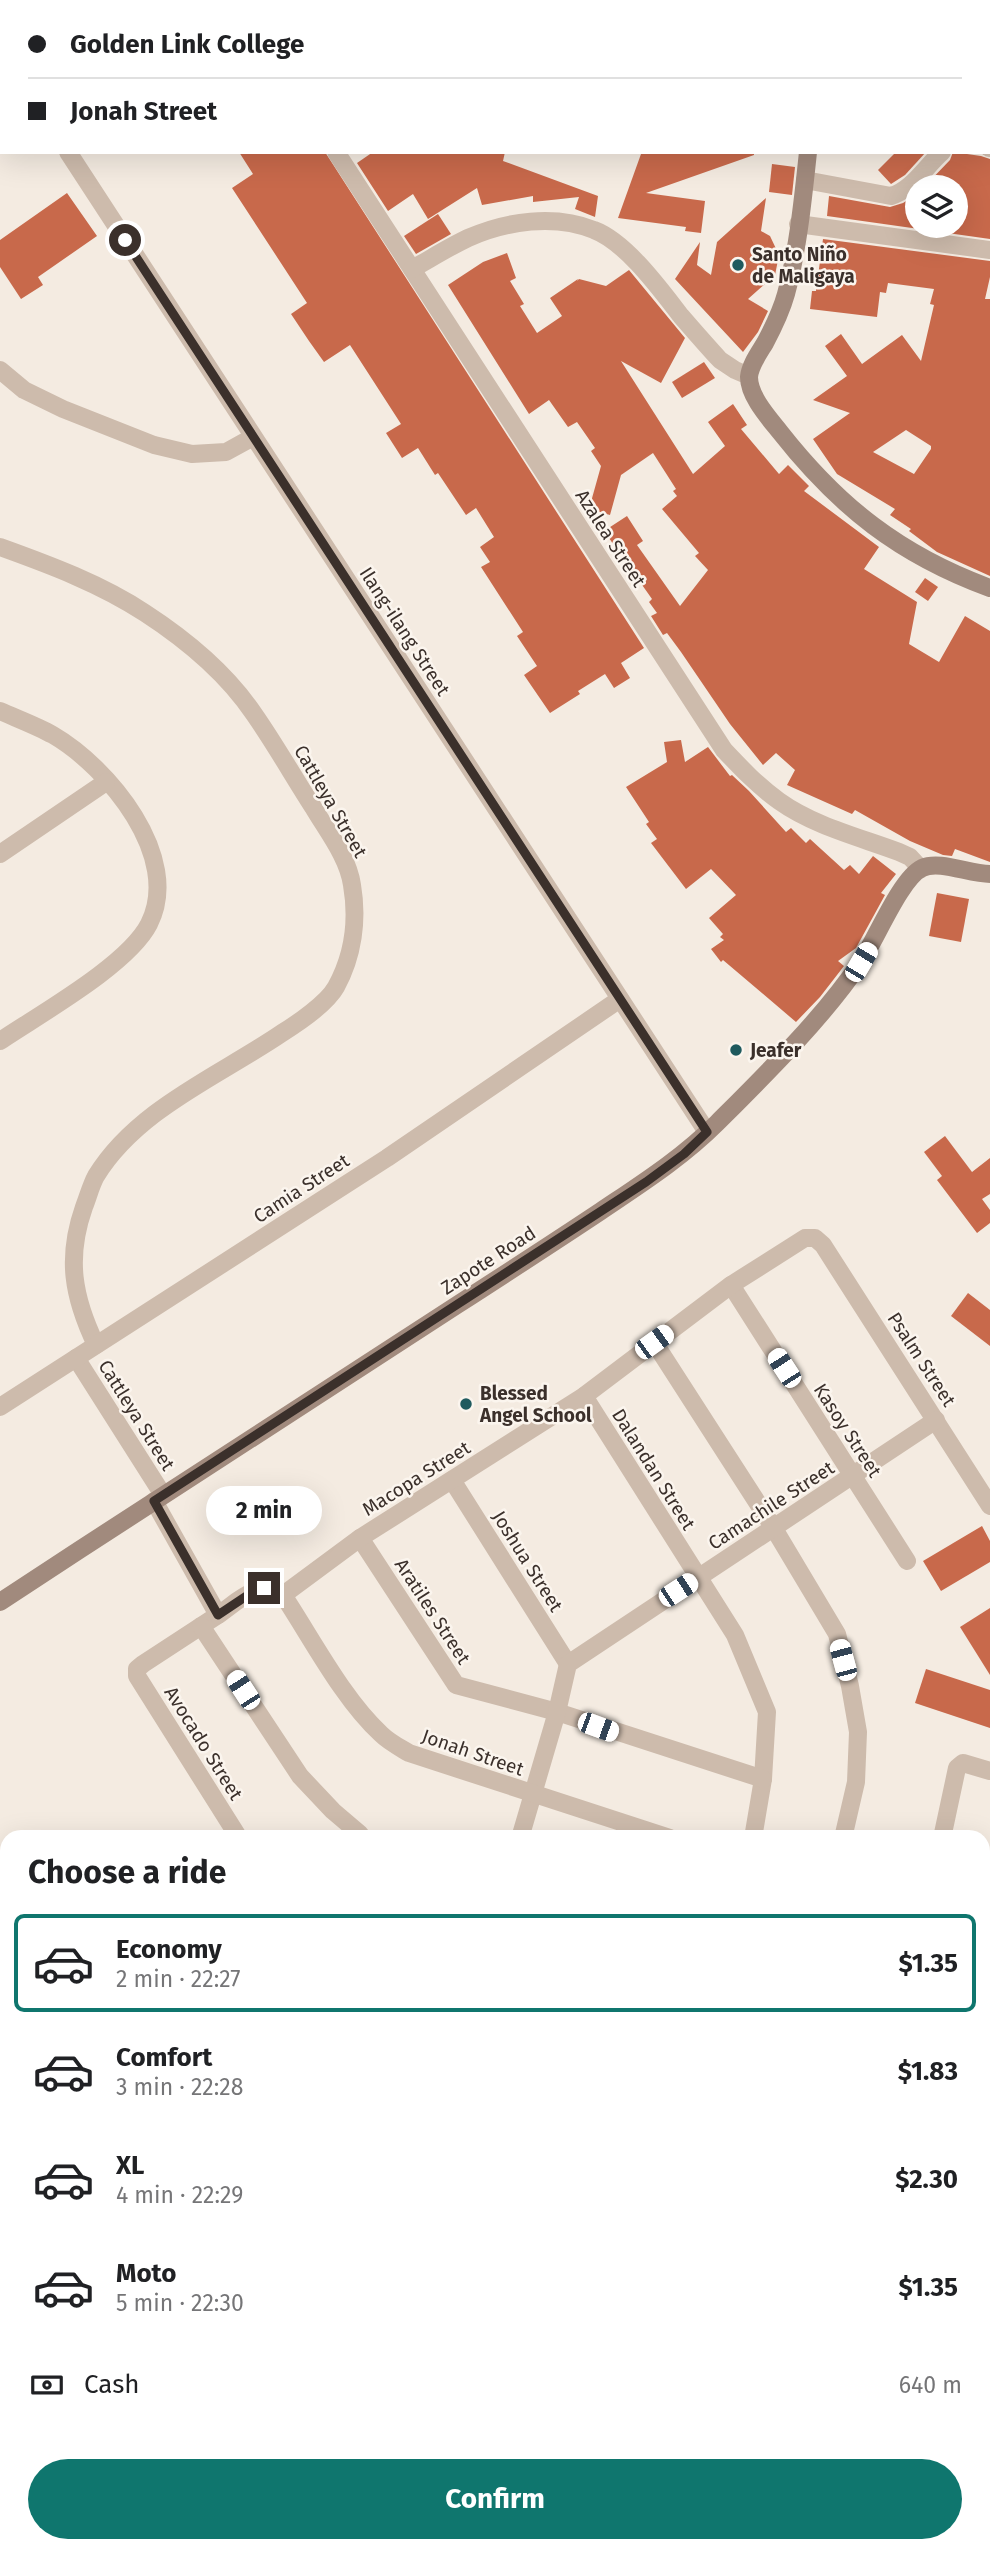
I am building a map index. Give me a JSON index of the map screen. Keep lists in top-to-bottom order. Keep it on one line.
{"streets":{"main road":["Zapote Road"],"street":["Azalea Street","Ilang-ilang Street","Cattleya Street","Camia Street","Psalm Street","Kasoy Street","Dalandan Street","Macopa Street","Camachile Street","Joshua Street","Aratiles Street","Avocado Street","Jonah Street"]},"crossings":[["Azalea Street","Zapote Road"],["Ilang-ilang Street","Camia Street"],["Ilang-ilang Street","Zapote Road"],["Cattleya Street","Camia Street"],["Cattleya Street","Zapote Road"],["Psalm Street","Macopa Street"],["Psalm Street","Camachile Street"],["Kasoy Street","Macopa Street"],["Kasoy Street","Camachile Street"],["Dalandan Street","Macopa Street"],["Dalandan Street","Camachile Street"],["Dalandan Street","Aratiles Street"],["Macopa Street","Joshua Street"],["Macopa Street","Aratiles Street"],["Macopa Street","Jonah Street"],["Camachile Street","Joshua Street"]],"places":["Santo Niño de Maligaya","Jeafer","Blessed Angel School"],"page":{"banner":["Golden Link College","Jonah Street"],"bubble":"2 min","heading":"Choose a ride","list":[{"name":"Economy","note":"2 min · 22:27","value":"$1.35"},{"name":"Comfort","note":"3 min · 22:28","value":"$1.83"},{"name":"XL","note":"4 min · 22:29","value":"$2.30"},{"name":"Moto","note":"5 min · 22:30","value":"$1.35"}],"pay":["Cash","640 m"],"buttons":"Confirm"}}
